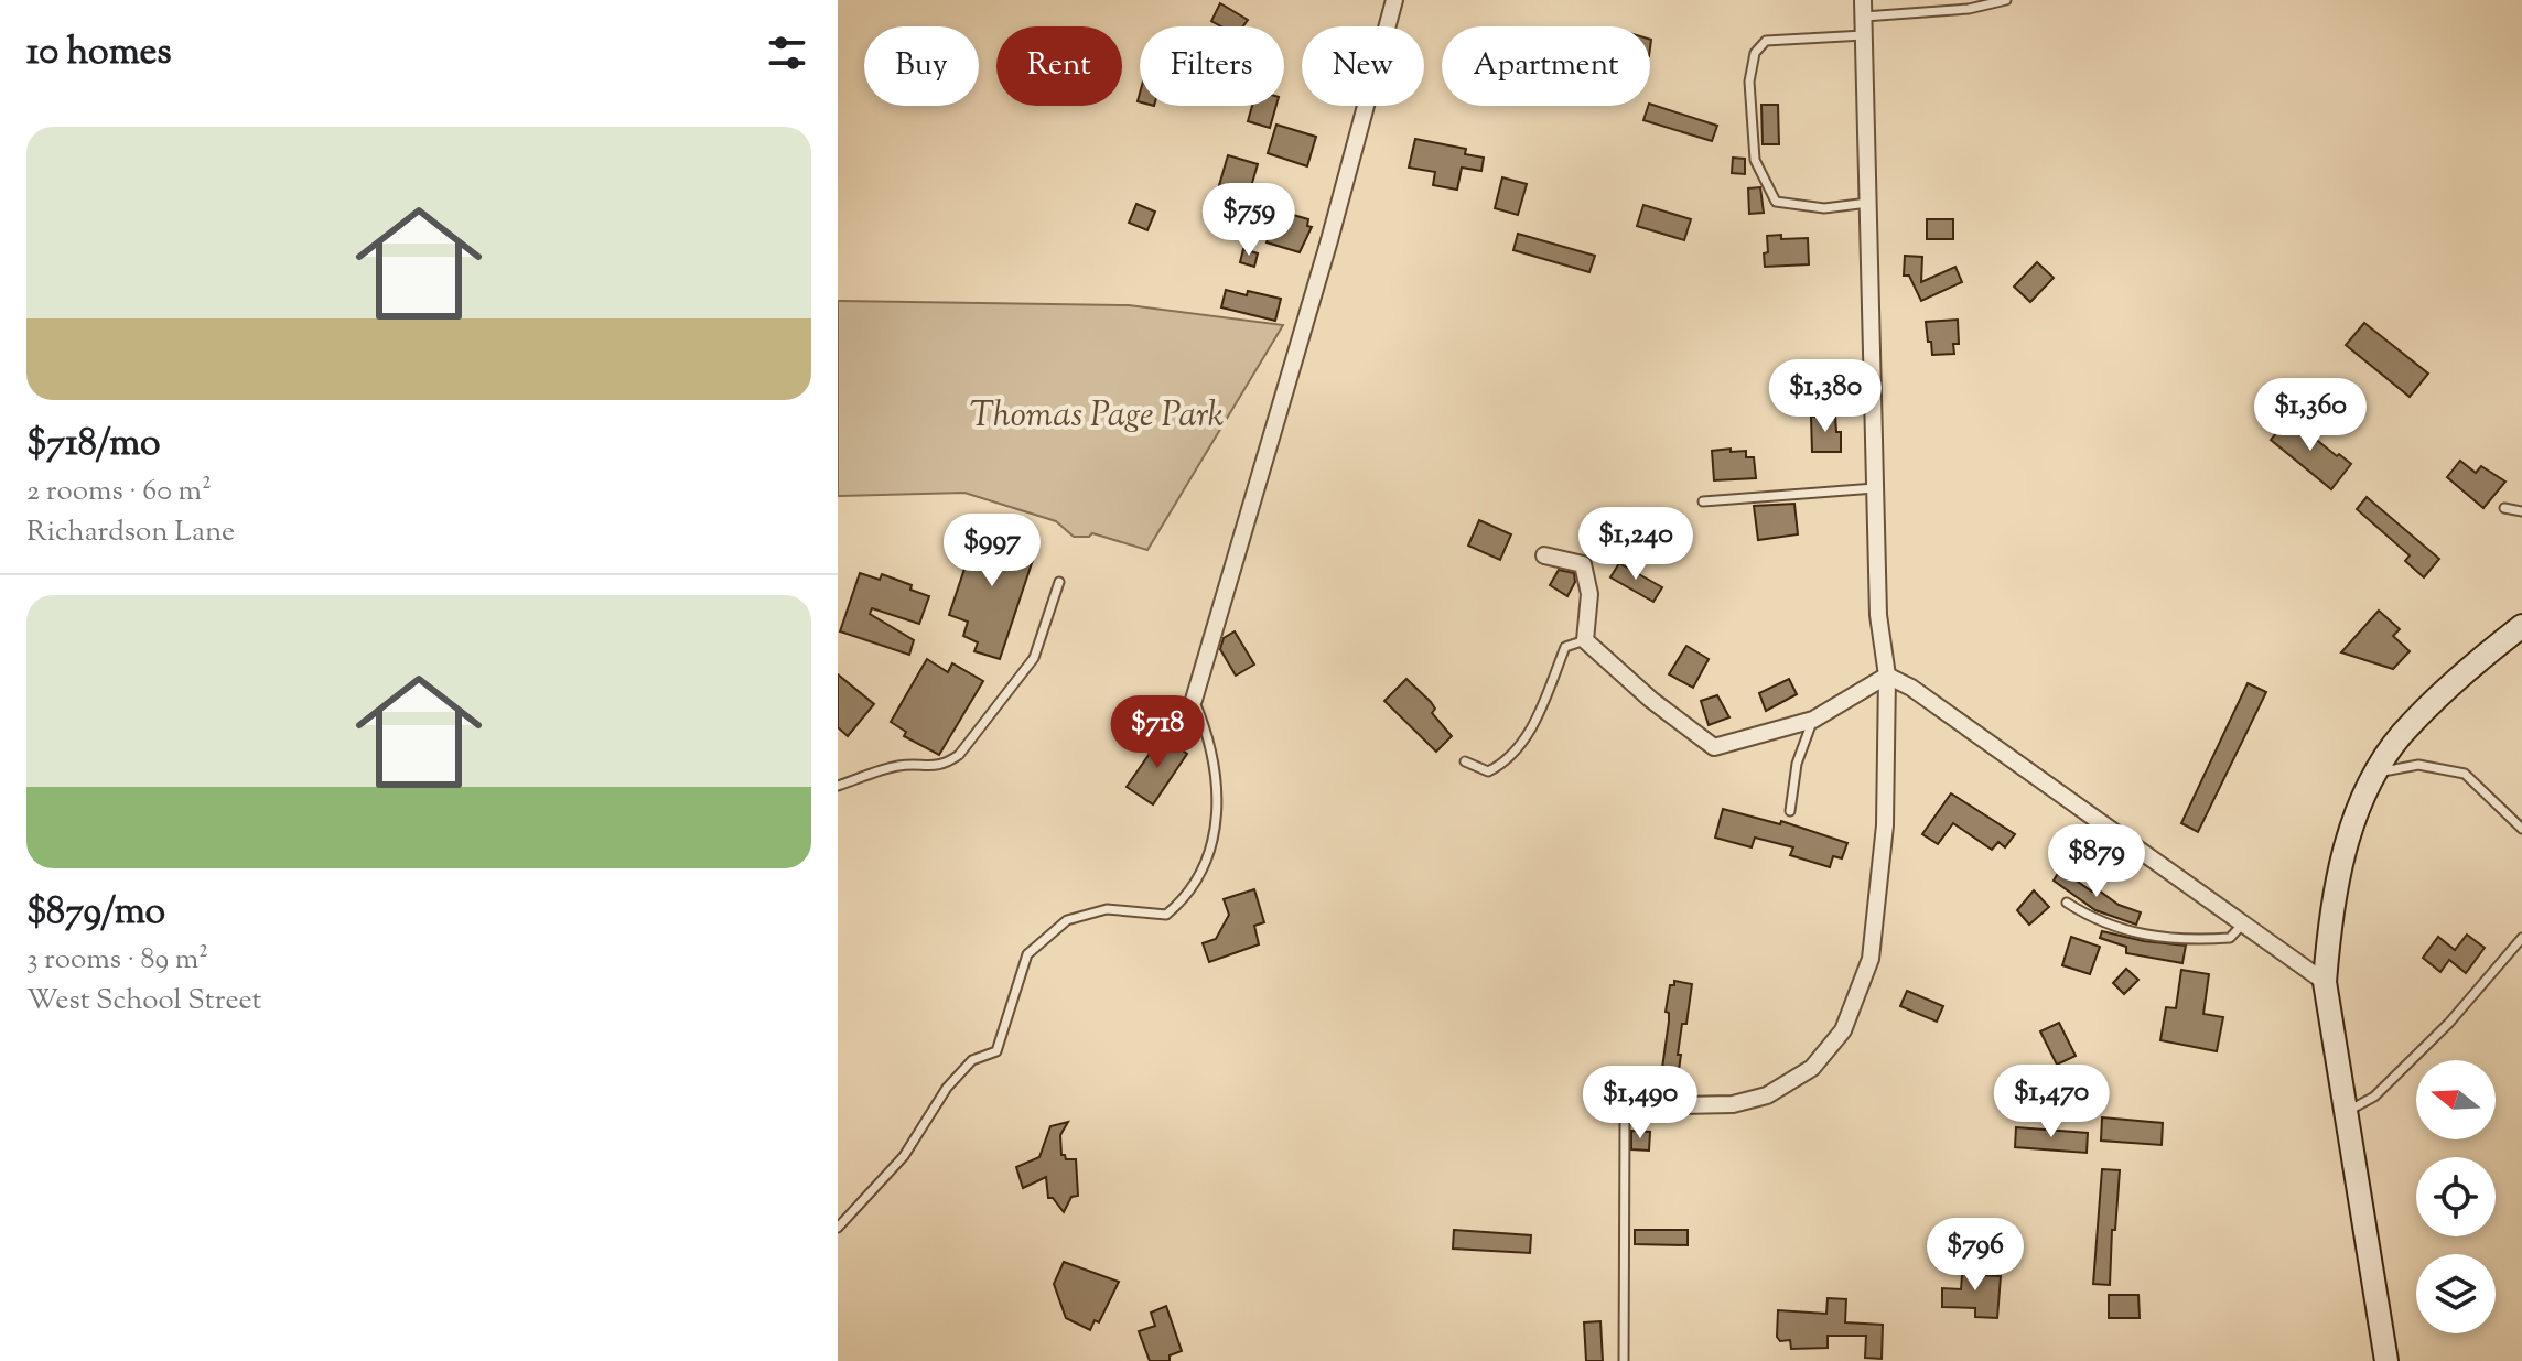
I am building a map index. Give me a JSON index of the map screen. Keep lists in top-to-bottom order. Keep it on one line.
{"parks":["Thomas Page Park"],"north":"left","page":{"heading":"10 homes","chip":["Buy","Rent","Filters","New","Apartment"],"list":[{"name":"$718/mo","note":"2 rooms · 60 m² · Richardson Lane"},{"name":"$879/mo","note":"3 rooms · 89 m² · West School Street"}],"price":["$759","$1,380","$1,360","$1,240","$997","$718","$879","$1,470","$1,490","$796"]}}
